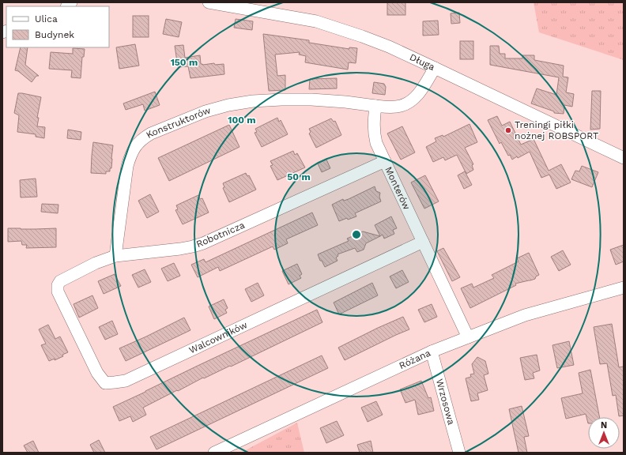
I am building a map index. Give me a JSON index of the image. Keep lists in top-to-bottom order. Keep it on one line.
{"streets":{"street":["Długa","Konstruktorów","Monterów","Robotnicza","Walcowników","Różana","Wrzosowa"]},"crossings":[["Konstruktorów","Monterów"],["Konstruktorów","Robotnicza"],["Monterów","Robotnicza"],["Monterów","Walcowników"],["Monterów","Różana"],["Robotnicza","Walcowników"],["Różana","Wrzosowa"]],"places":["Treningi piłki nożnej ROBSPORT"],"legend":["Ulica","Budynek"],"north":"top","rings":["150 m","100 m","50 m"]}
